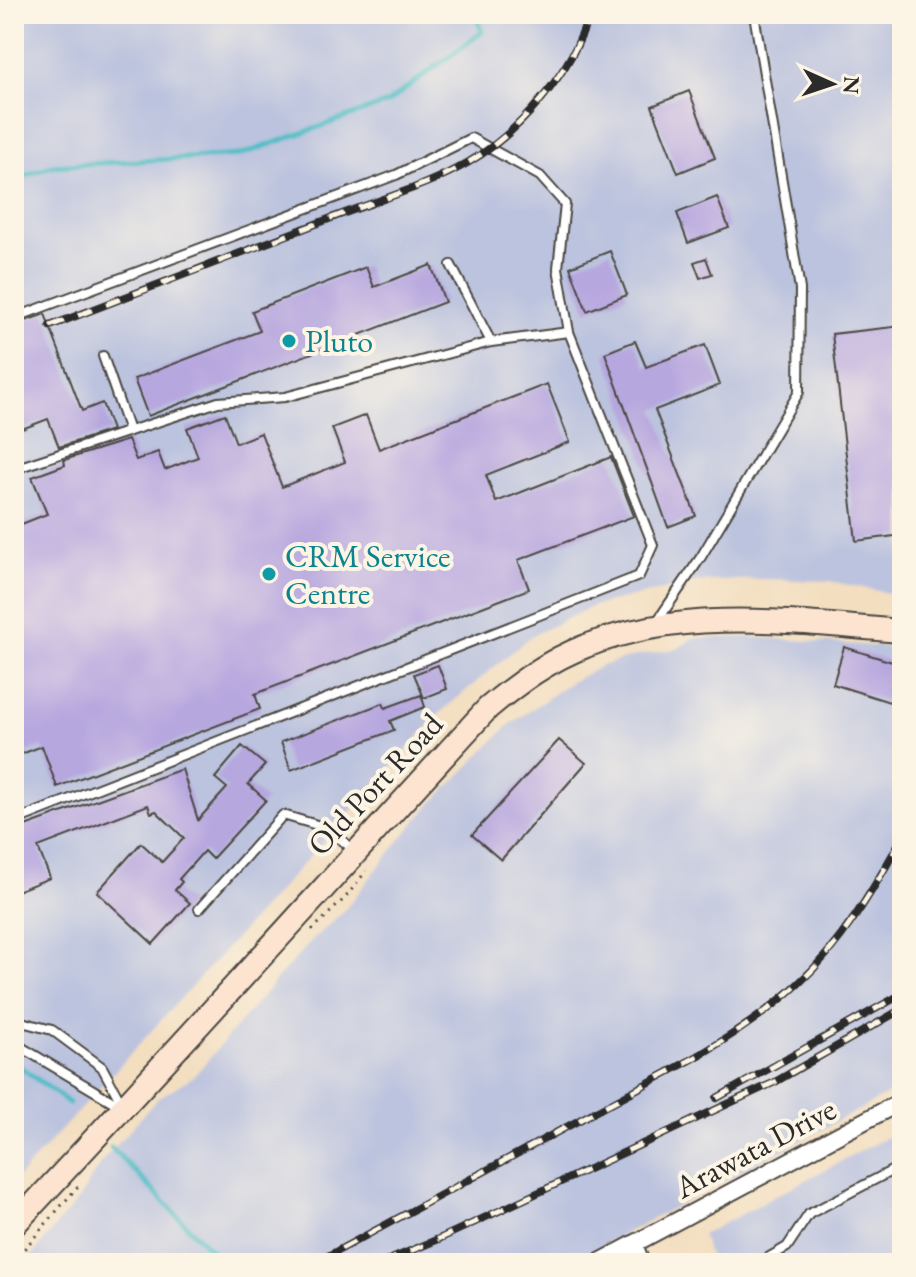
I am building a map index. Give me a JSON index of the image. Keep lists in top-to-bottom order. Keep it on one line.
{"streets":{"street":["Old Port Road","Arawata Drive"]},"places":["Pluto","CRM Service Centre"],"north":"right"}
